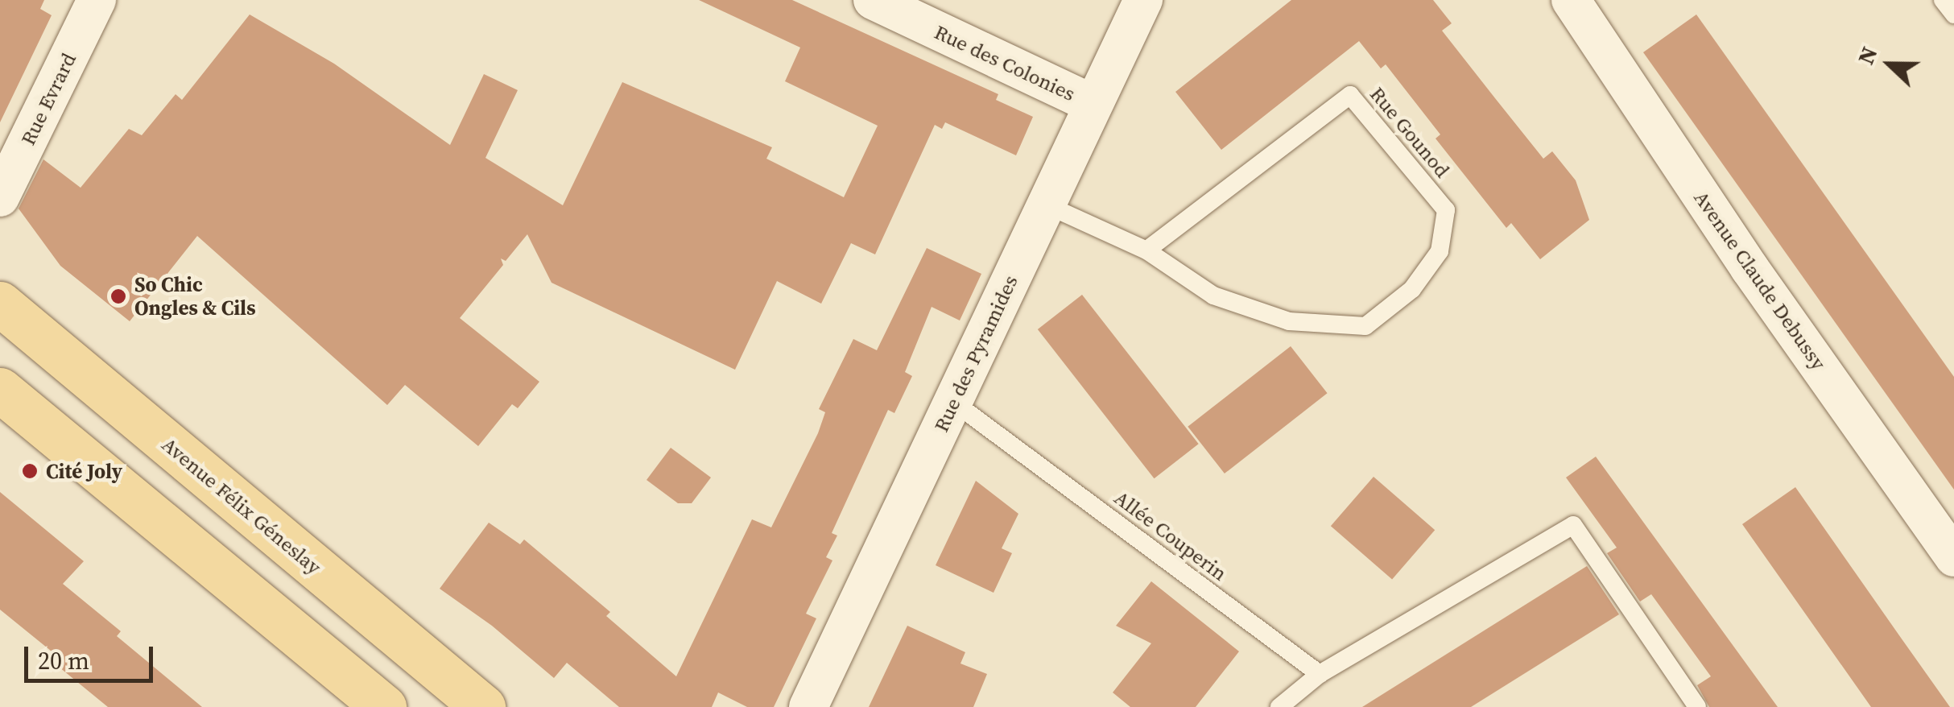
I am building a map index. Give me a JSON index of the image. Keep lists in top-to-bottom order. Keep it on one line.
{"streets":{"main road":["Avenue Félix Géneslay"],"street":["Rue des Colonies","Rue Evrard","Avenue Claude Debussy","Rue des Pyramides"],"lane":["Rue Gounod","Allée Couperin"]},"crossings":[["Rue des Colonies","Rue des Pyramides"],["Rue Gounod","Rue des Pyramides"],["Rue des Pyramides","Allée Couperin"]],"places":["So Chic Ongles & Cils","Cité Joly"],"scale_bar":"20 m","north":"left"}
